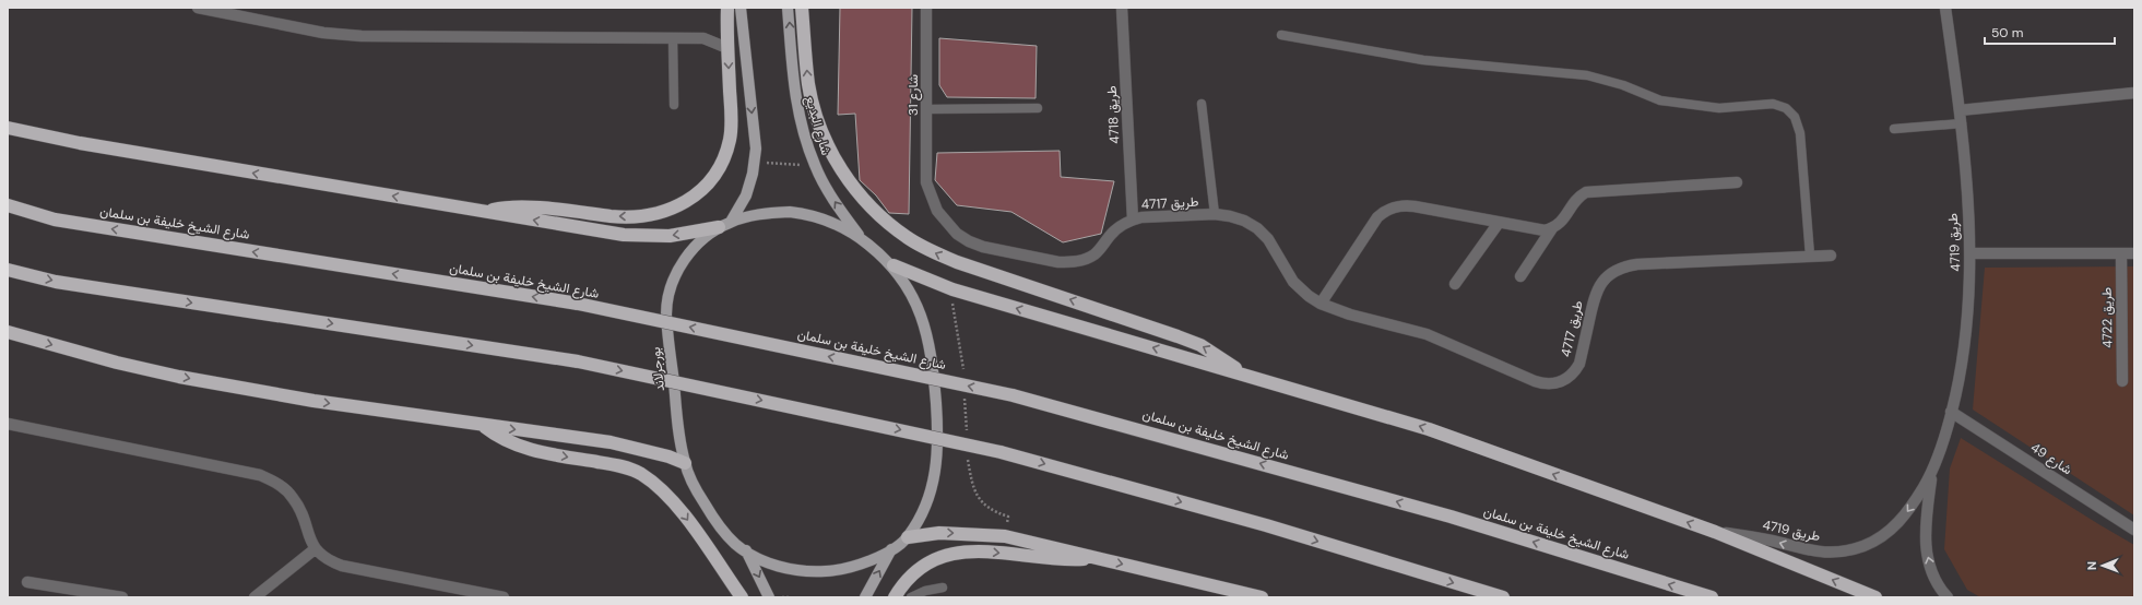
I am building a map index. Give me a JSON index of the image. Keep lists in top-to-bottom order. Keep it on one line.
{"streets":{"highway":["شارع الشيخ خليفة بن سلمان"],"main road":["شارع البديع","بورجرلاند"],"street":["شارع 31","طريق 4718","طريق 4717","طريق 4719","طريق 4722","شارع 49"]},"crossings":[["شارع 31","طريق 4717"],["طريق 4718","طريق 4717"],["شارع البديع","بورجرلاند"],["طريق 4719","شارع 49"]],"scale_bar":"50 m","north":"left"}
